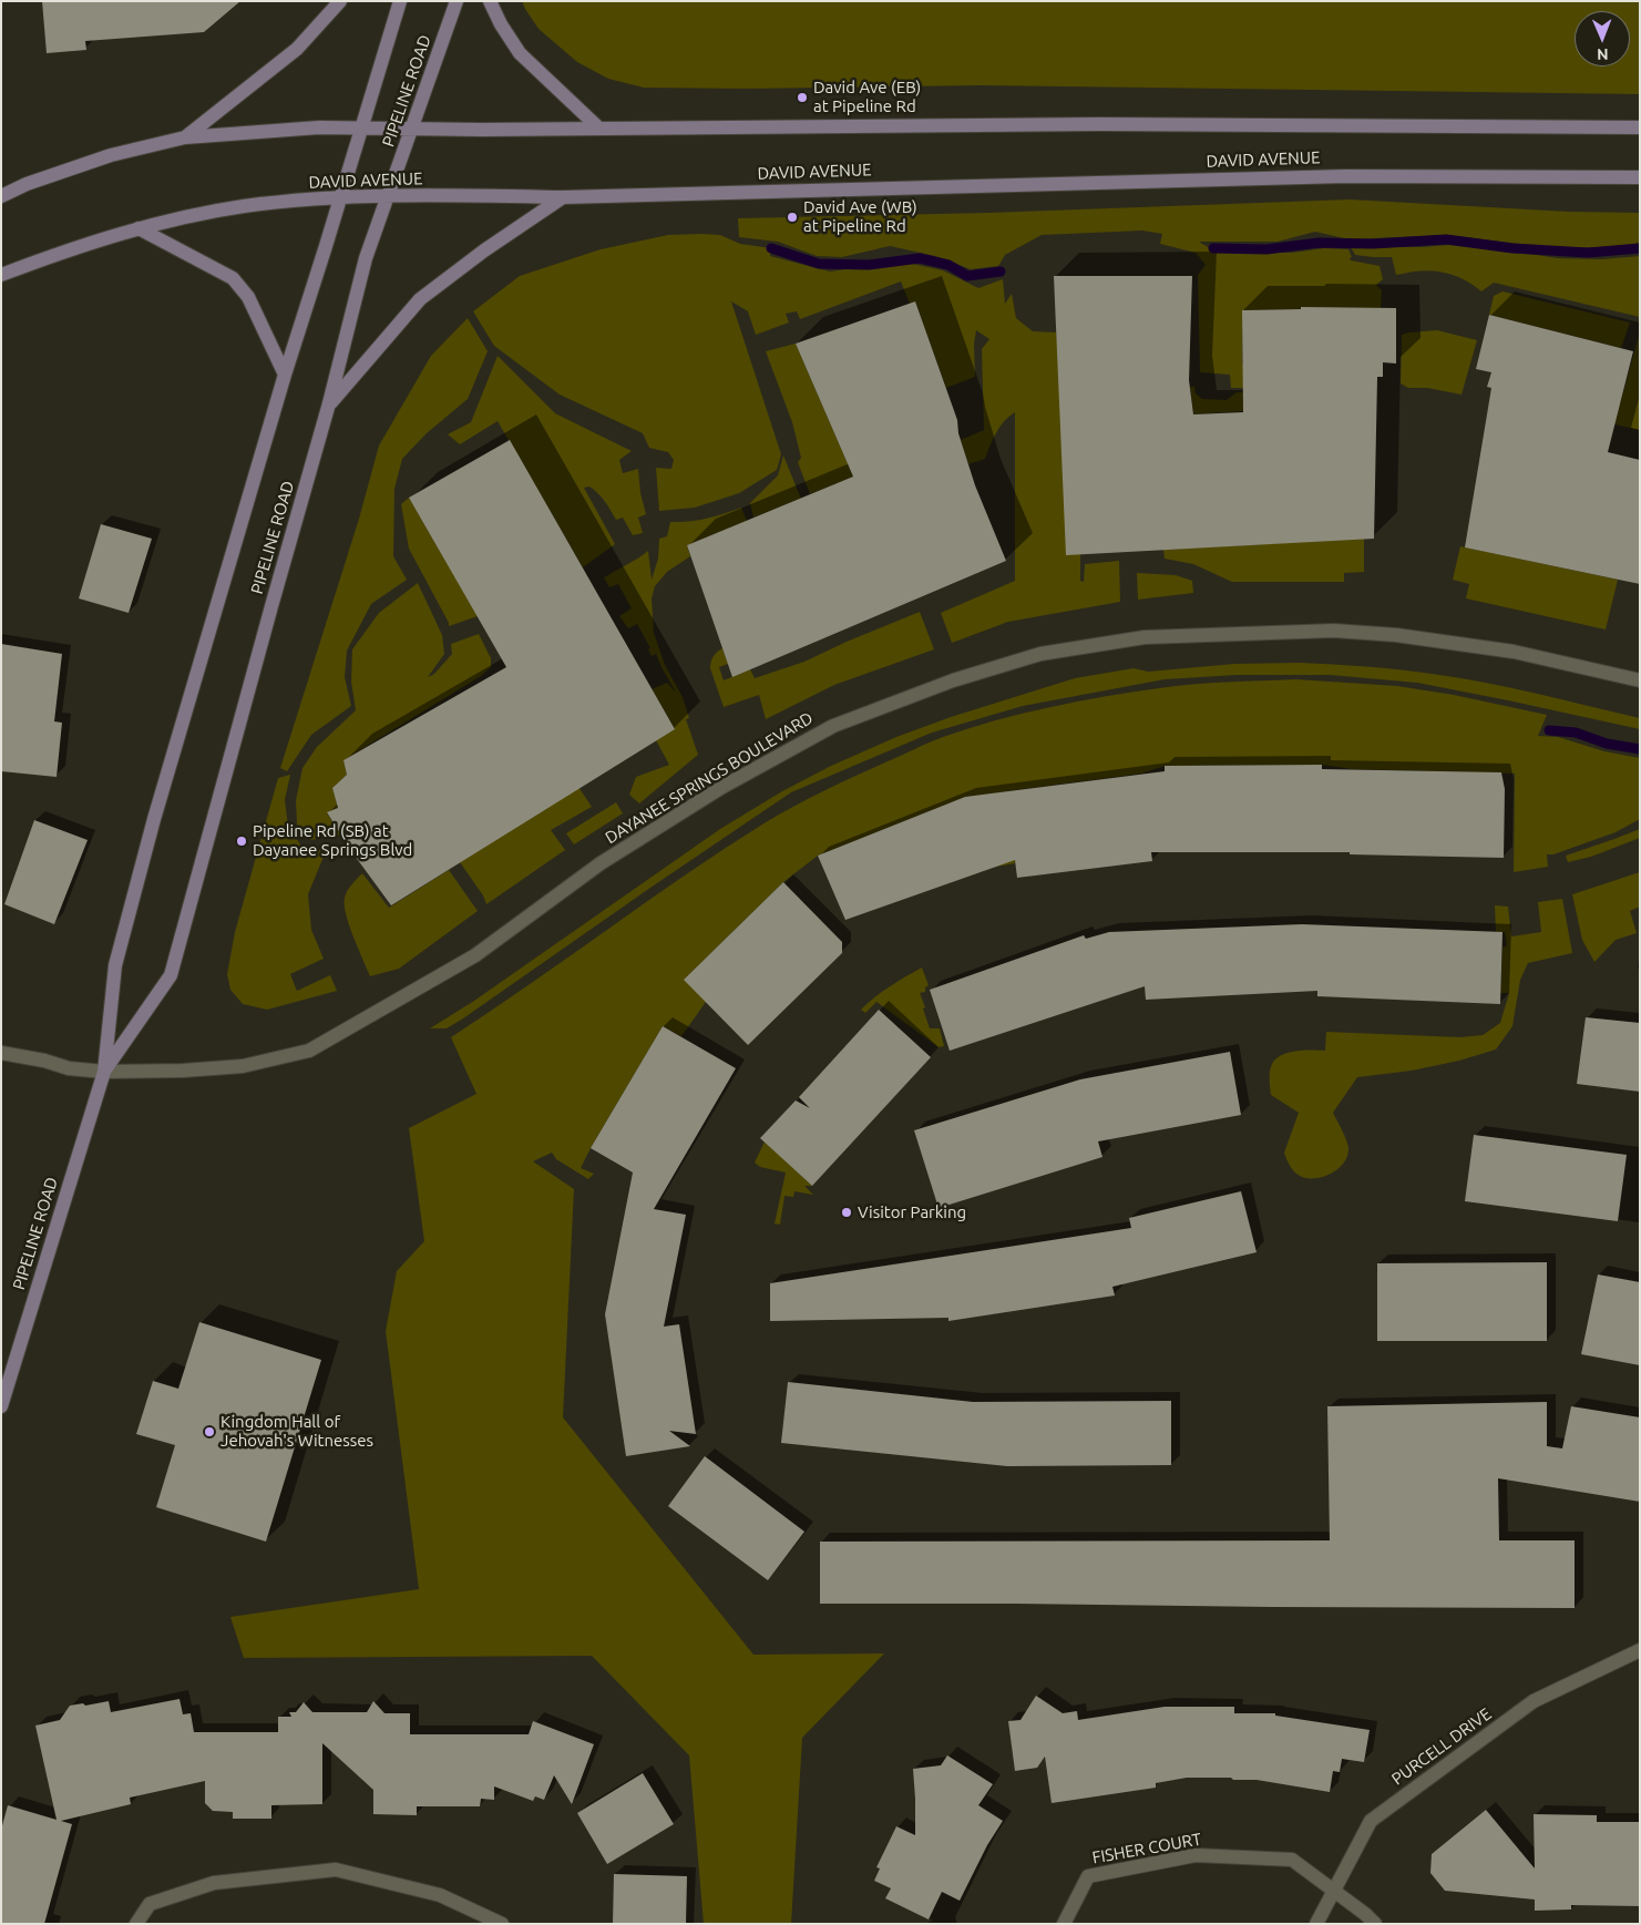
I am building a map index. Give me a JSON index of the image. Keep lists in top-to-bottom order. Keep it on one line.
{"streets":{"main road":["PIPELINE ROAD","DAVID AVENUE"],"street":["DAYANEE SPRINGS BOULEVARD","PURCELL DRIVE","FISHER COURT"]},"crossings":[["PIPELINE ROAD","DAVID AVENUE"],["PIPELINE ROAD","DAYANEE SPRINGS BOULEVARD"],["PURCELL DRIVE","FISHER COURT"]],"places":["David Ave (EB) at Pipeline Rd","David Ave (WB) at Pipeline Rd","Pipeline Rd (SB) at Dayanee Springs Blvd","Visitor Parking","Kingdom Hall of Jehovah's Witnesses"],"north":"bottom"}
